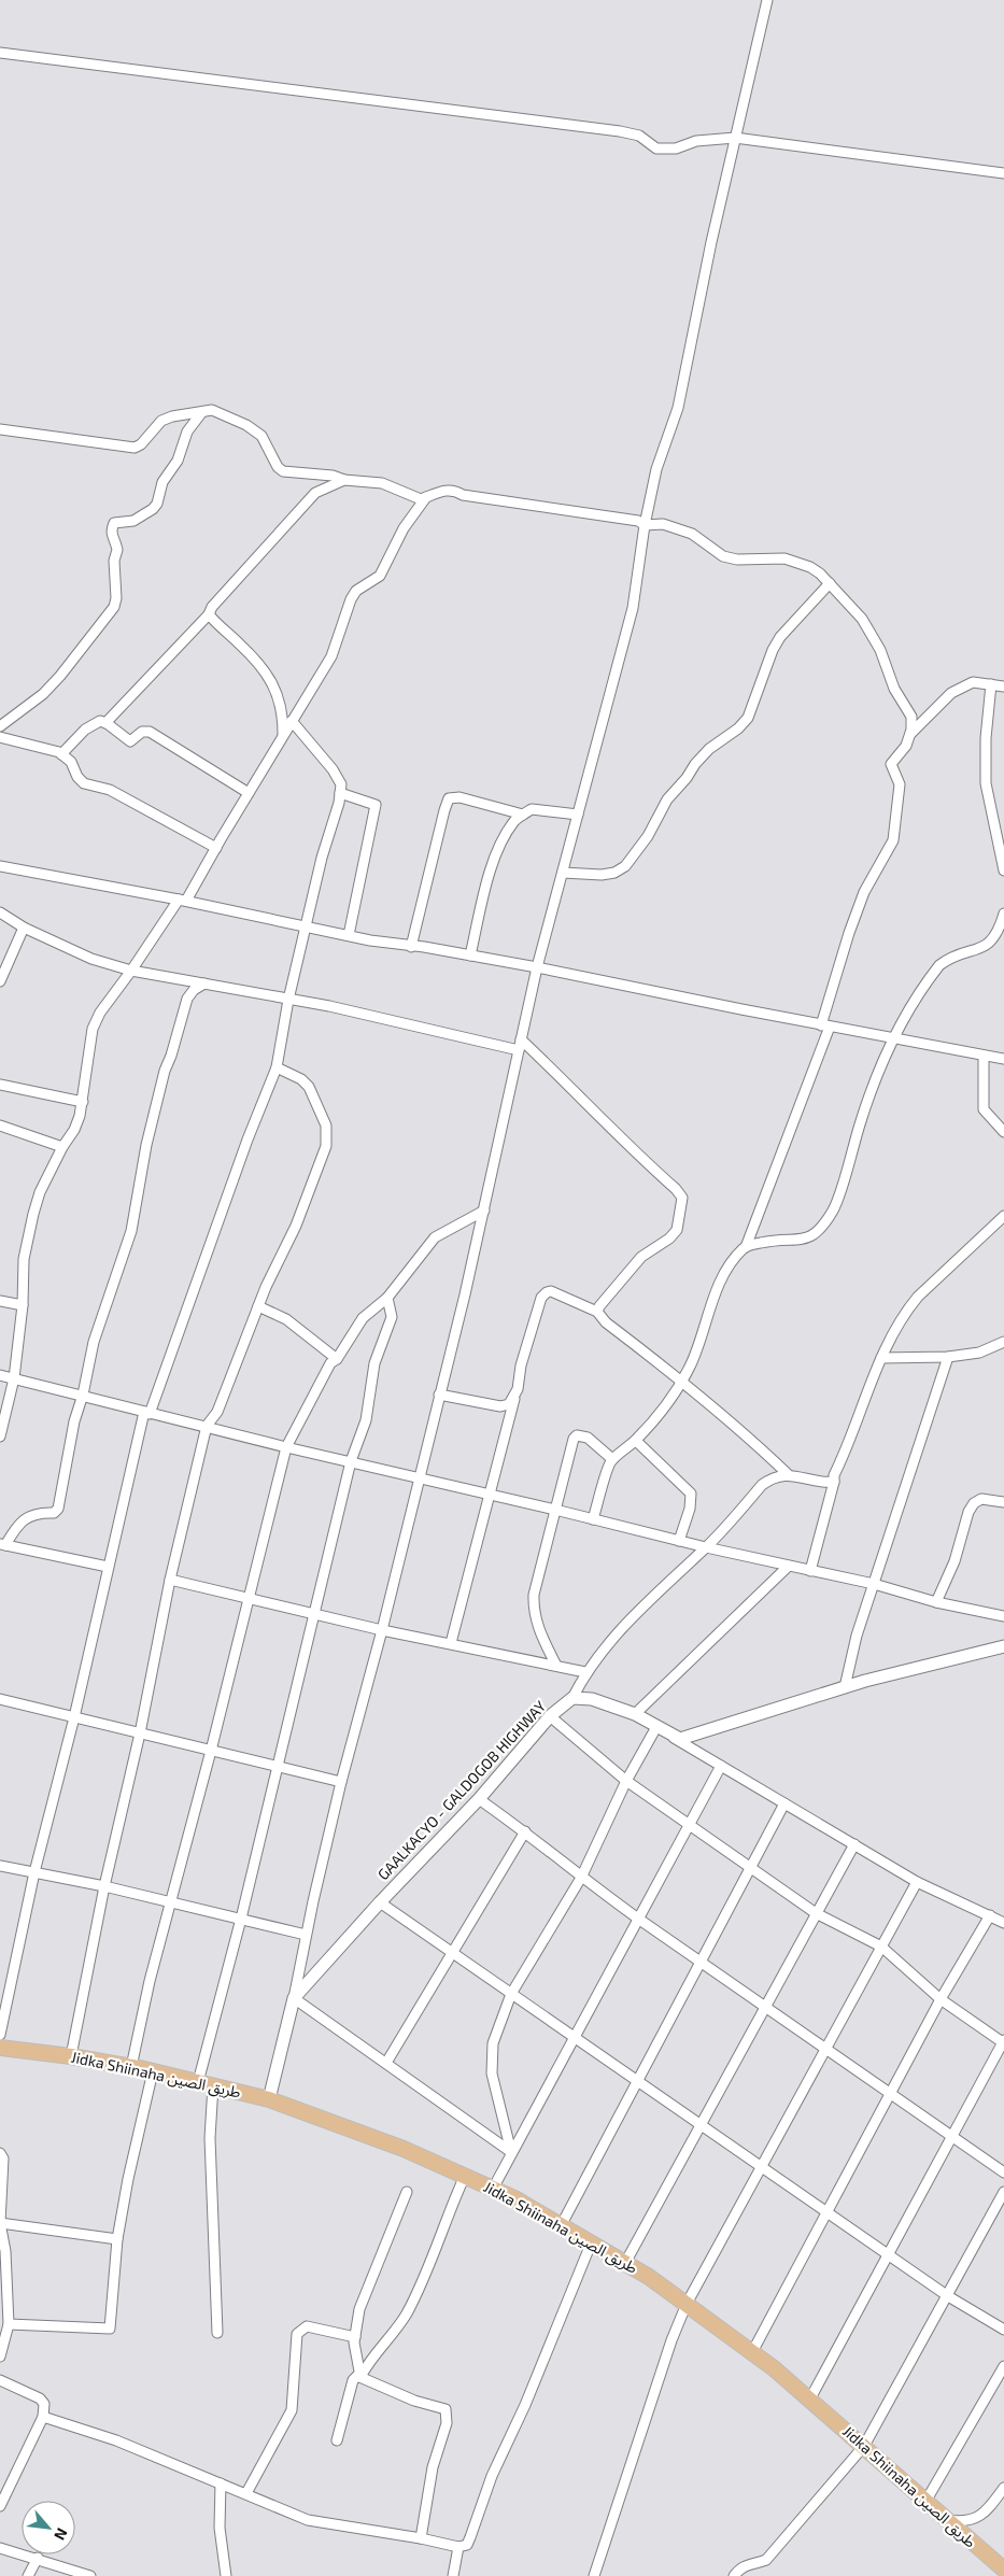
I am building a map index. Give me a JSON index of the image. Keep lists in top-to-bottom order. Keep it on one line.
{"streets":{"main road":["Jidka Shiinaha طريق الصين"],"street":["GAALKACYO - GALDOGOB HIGHWAY"]},"crossings":[["GAALKACYO - GALDOGOB HIGHWAY","Jidka Shiinaha طريق الصين"]],"north":"bottom right"}
